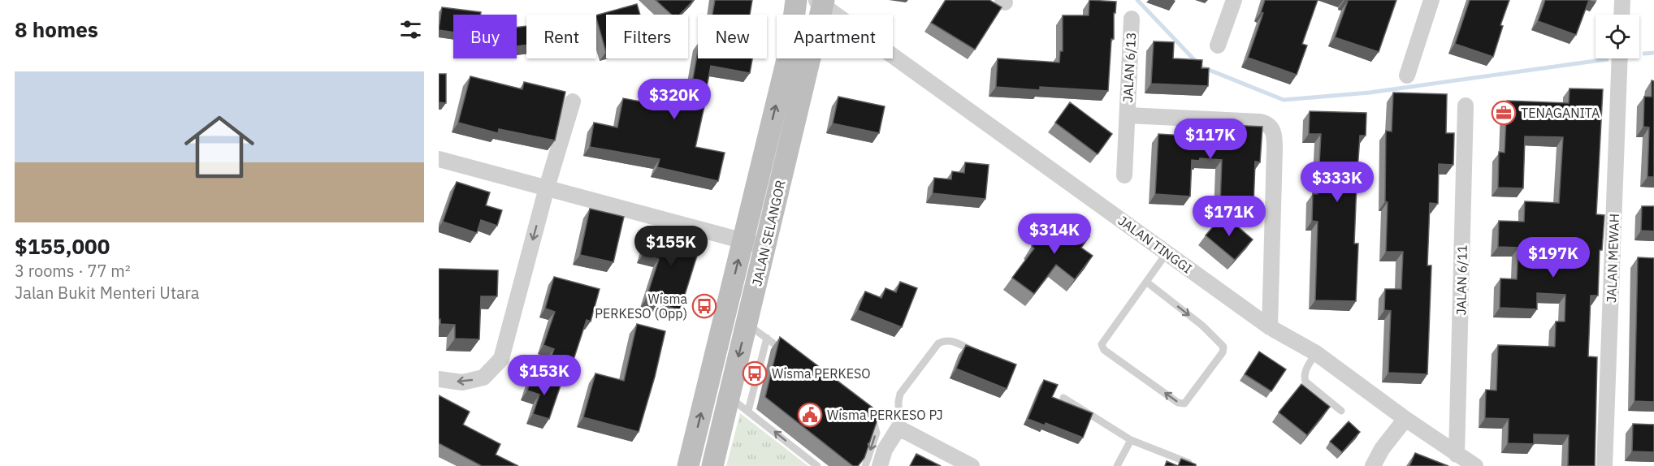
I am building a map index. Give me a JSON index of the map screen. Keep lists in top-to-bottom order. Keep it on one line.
{"streets":{"main road":["JALAN SELANGOR"],"street":["JALAN 6/13","JALAN TINGGI","JALAN MEWAH","JALAN 6/11"]},"crossings":[["JALAN 6/13","JALAN TINGGI"],["JALAN SELANGOR","JALAN TINGGI"],["JALAN TINGGI","JALAN 6/11"]],"places":{"office":["TENAGANITA"],"bus stop":["Wisma PERKESO (Opp)","Wisma PERKESO"],"public building":["Wisma PERKESO PJ"]},"page":{"heading":"8 homes","chip":["Buy","Rent","Filters","New","Apartment"],"list":[{"name":"$155,000","note":"3 rooms · 77 m² · Jalan Bukit Menteri Utara"}],"price":["$320K","$117K","$333K","$171K","$314K","$155K","$197K","$153K"]}}
